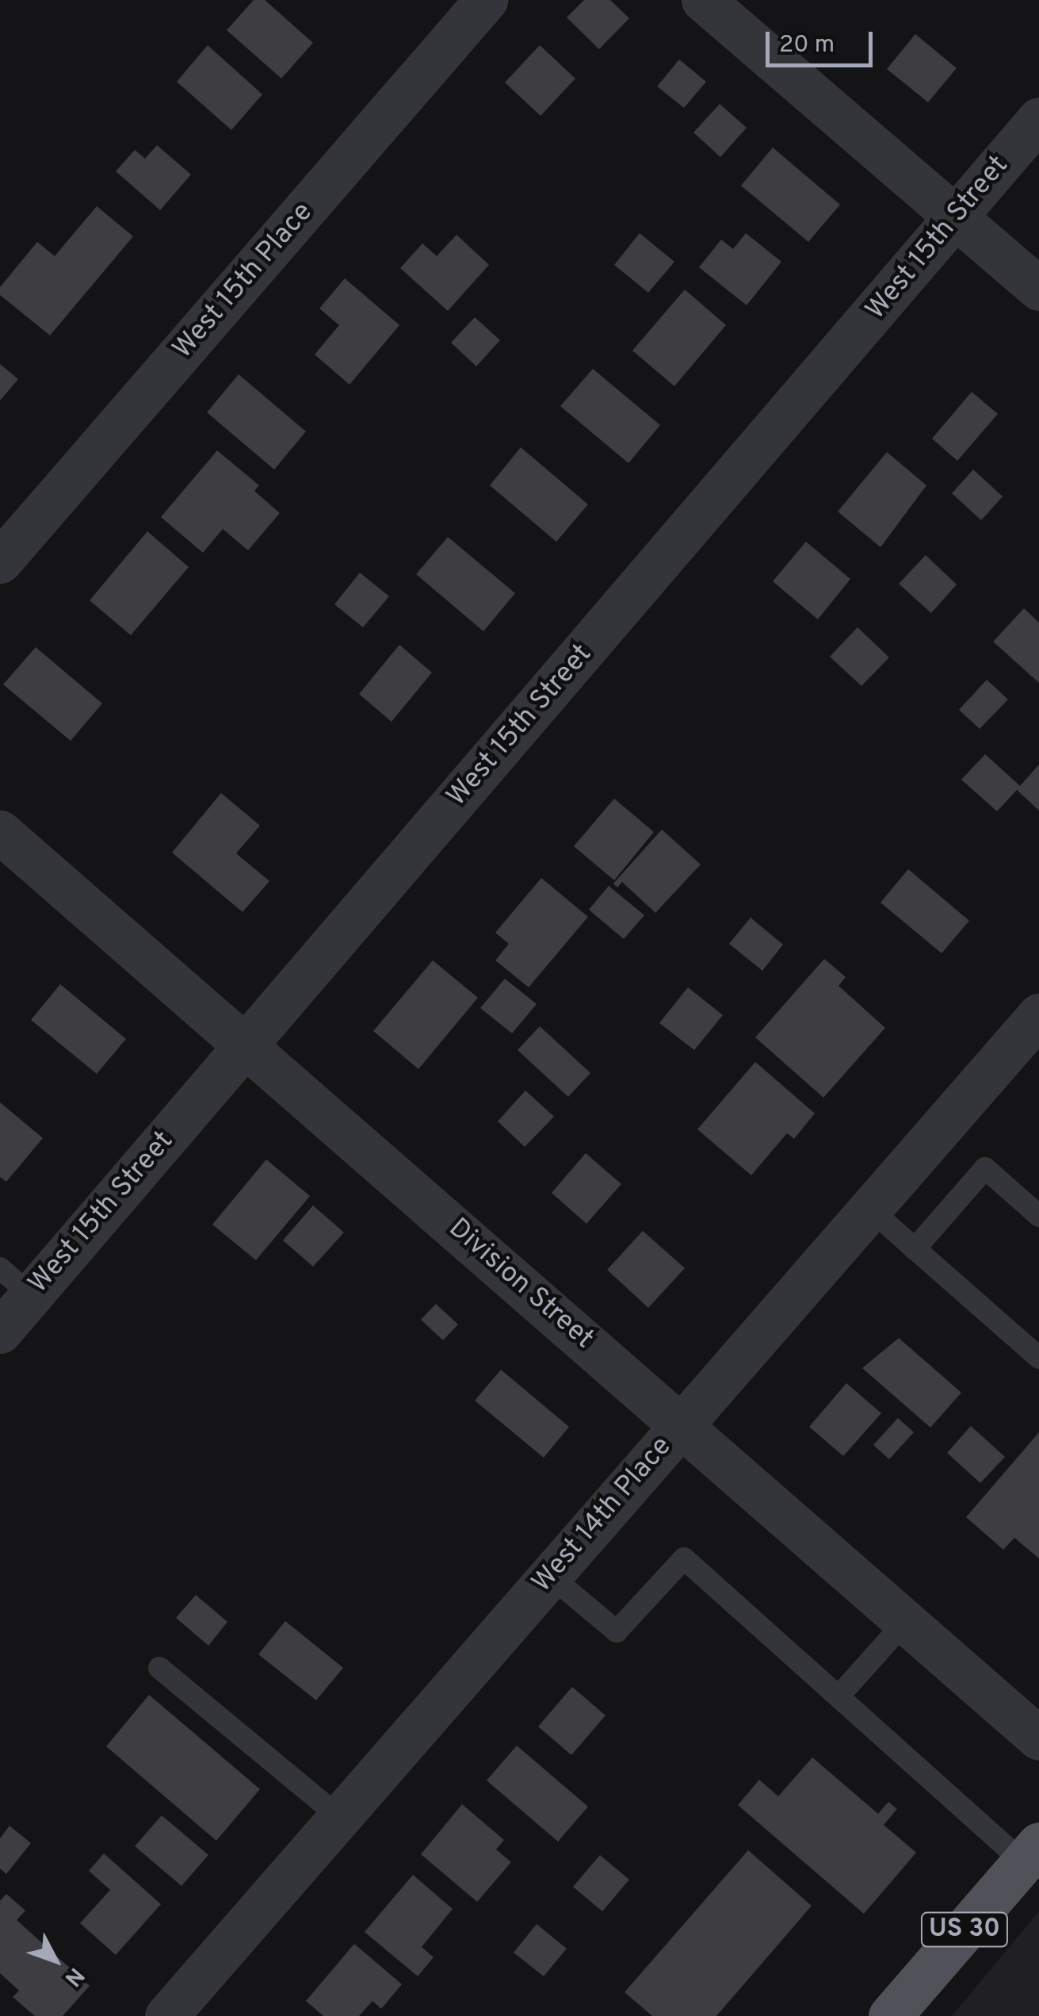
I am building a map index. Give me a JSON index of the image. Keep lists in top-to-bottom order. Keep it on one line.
{"streets":{"main road":["US 30"],"street":["West 15th Street","West 15th Place","Division Street","West 14th Place"]},"crossings":[["West 15th Street","Division Street"],["Division Street","West 14th Place"]],"scale_bar":"20 m","north":"bottom right"}
